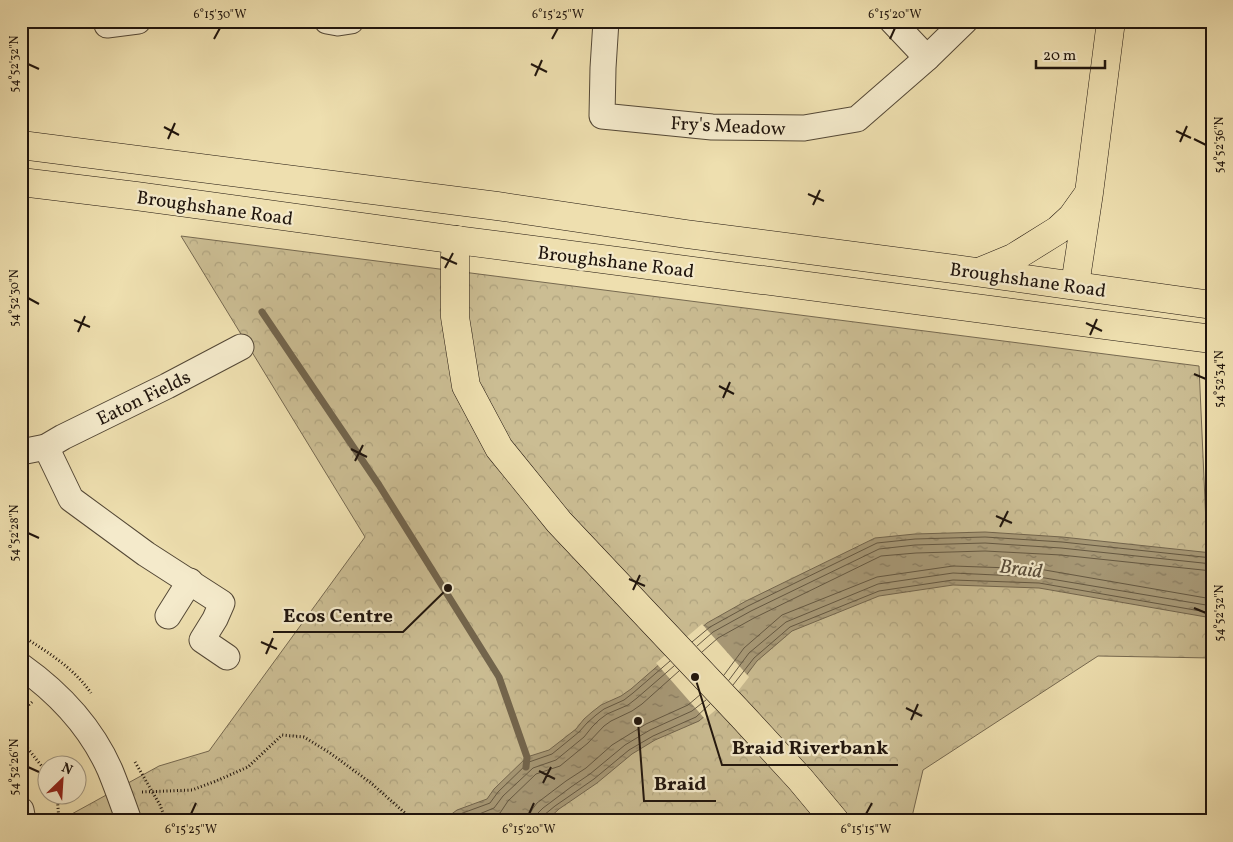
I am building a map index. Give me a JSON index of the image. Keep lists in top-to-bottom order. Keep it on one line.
{"streets":{"main road":["Broughshane Road"],"street":["Fry's Meadow","Eaton Fields"]},"water":["Braid"],"places":["Ecos Centre","Braid Riverbank","Braid"],"scale_bar":"20 m","north":"top right","coordinates":["6°15'30\"W","6°15'25\"W","6°15'20\"W","54°52'32\"N","54°52'36\"N","54°52'30\"N","54°52'34\"N","54°52'28\"N","54°52'26\"N","6°15'15\"W"]}
